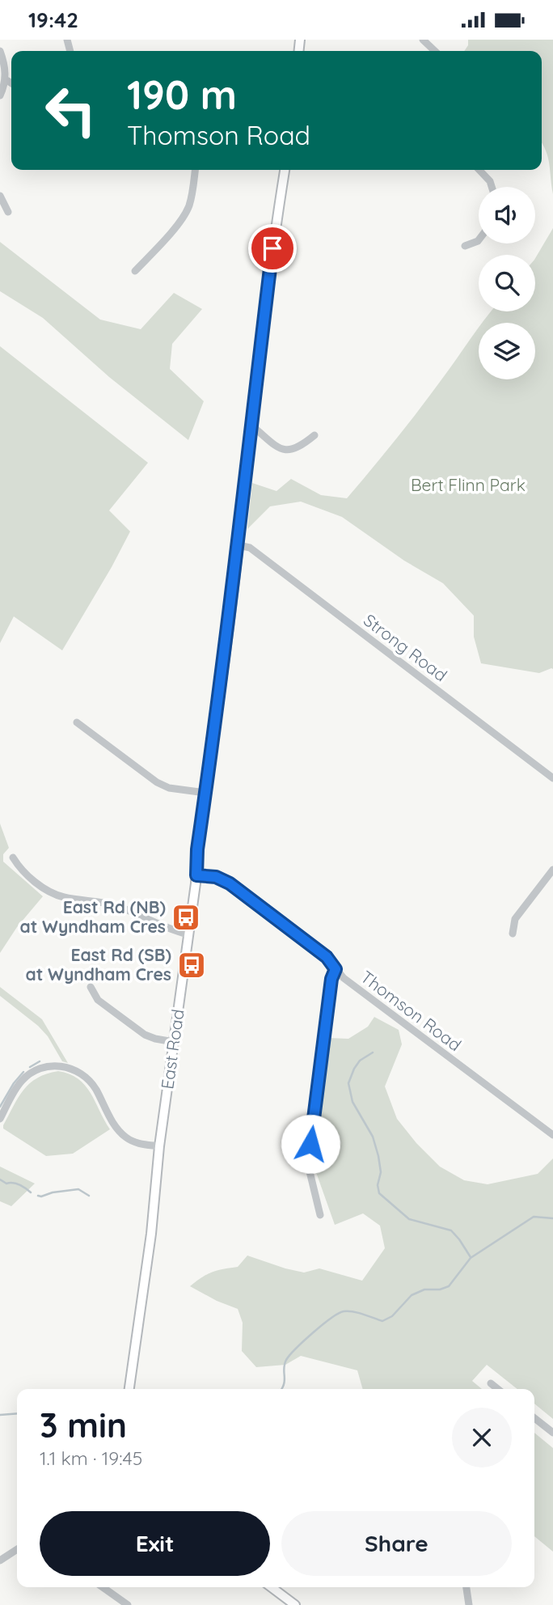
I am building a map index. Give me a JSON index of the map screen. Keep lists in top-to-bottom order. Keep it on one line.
{"streets":{"main road":["East Road"],"street":["Strong Road","Thomson Road"]},"crossings":[["Strong Road","East Road"],["Thomson Road","East Road"]],"parks":["Bert Flinn Park"],"places":{"bus stop":["East Rd (NB) at Wyndham Cres","East Rd (SB) at Wyndham Cres"]},"page":{"status":"19:42","turn":["190 m","Thomson Road"],"heading":["3 min","1.1 km · 19:45"],"buttons":["Exit","Share"]}}
